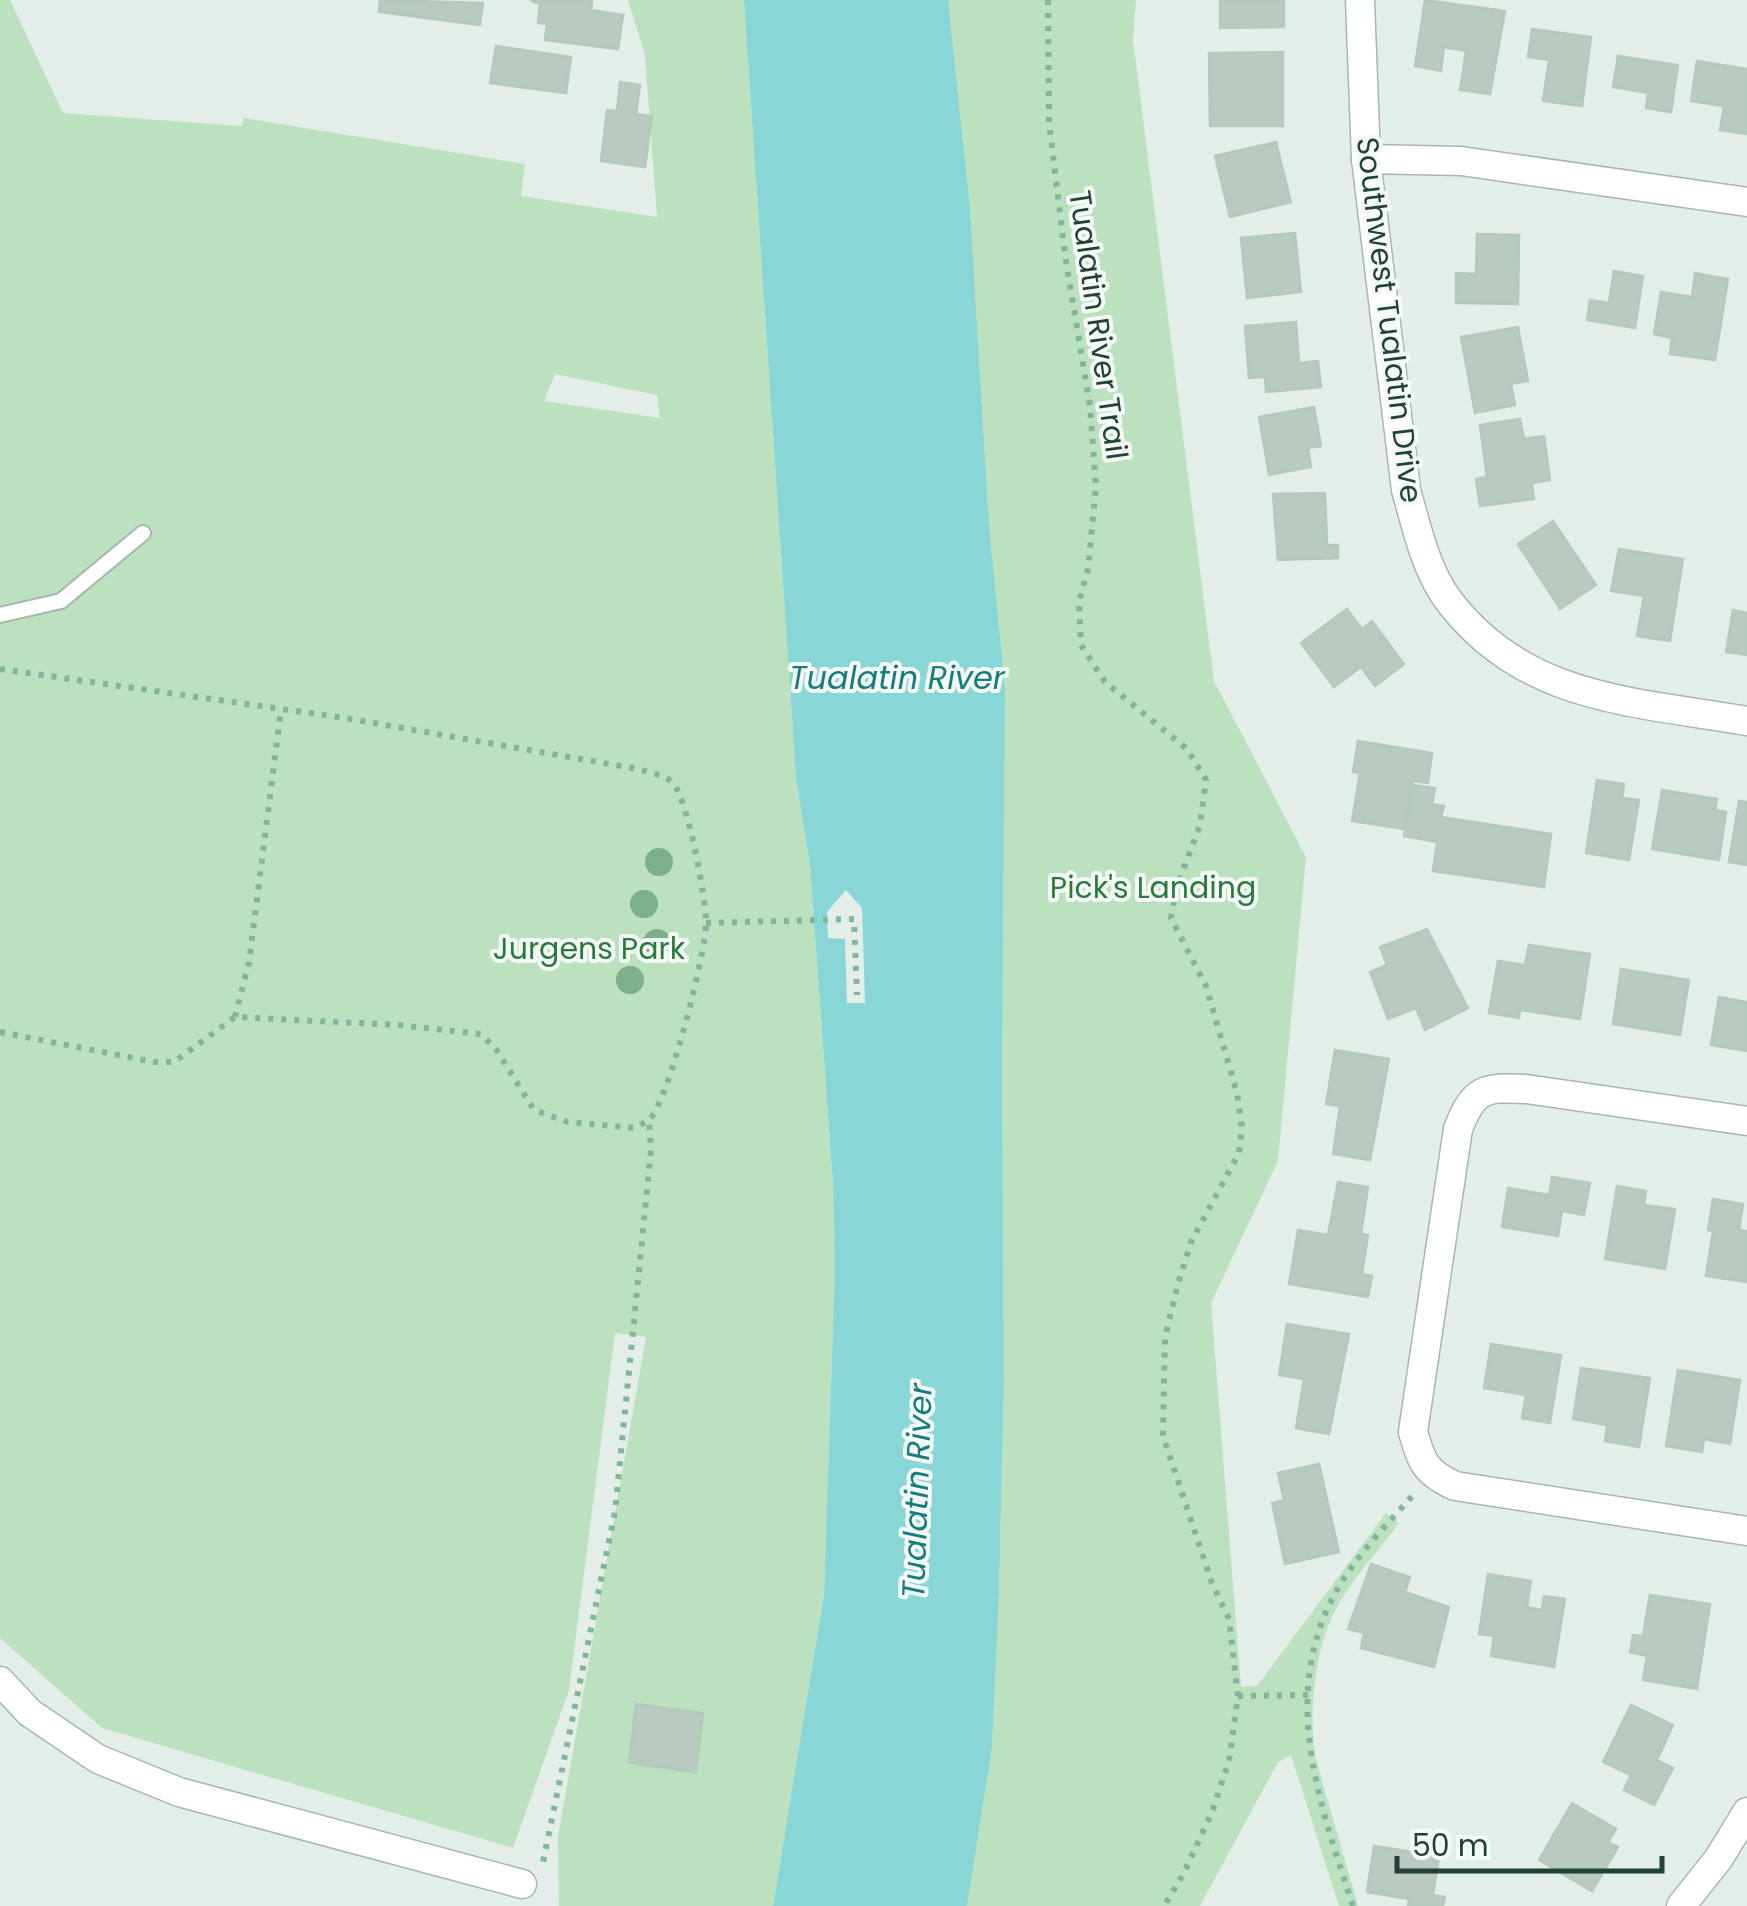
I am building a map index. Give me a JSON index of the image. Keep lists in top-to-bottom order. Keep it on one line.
{"streets":{"street":["Southwest Tualatin Drive"],"path":["Tualatin River Trail"]},"water":["Tualatin River"],"parks":["Pick's Landing","Jurgens Park"],"scale_bar":"50 m"}
